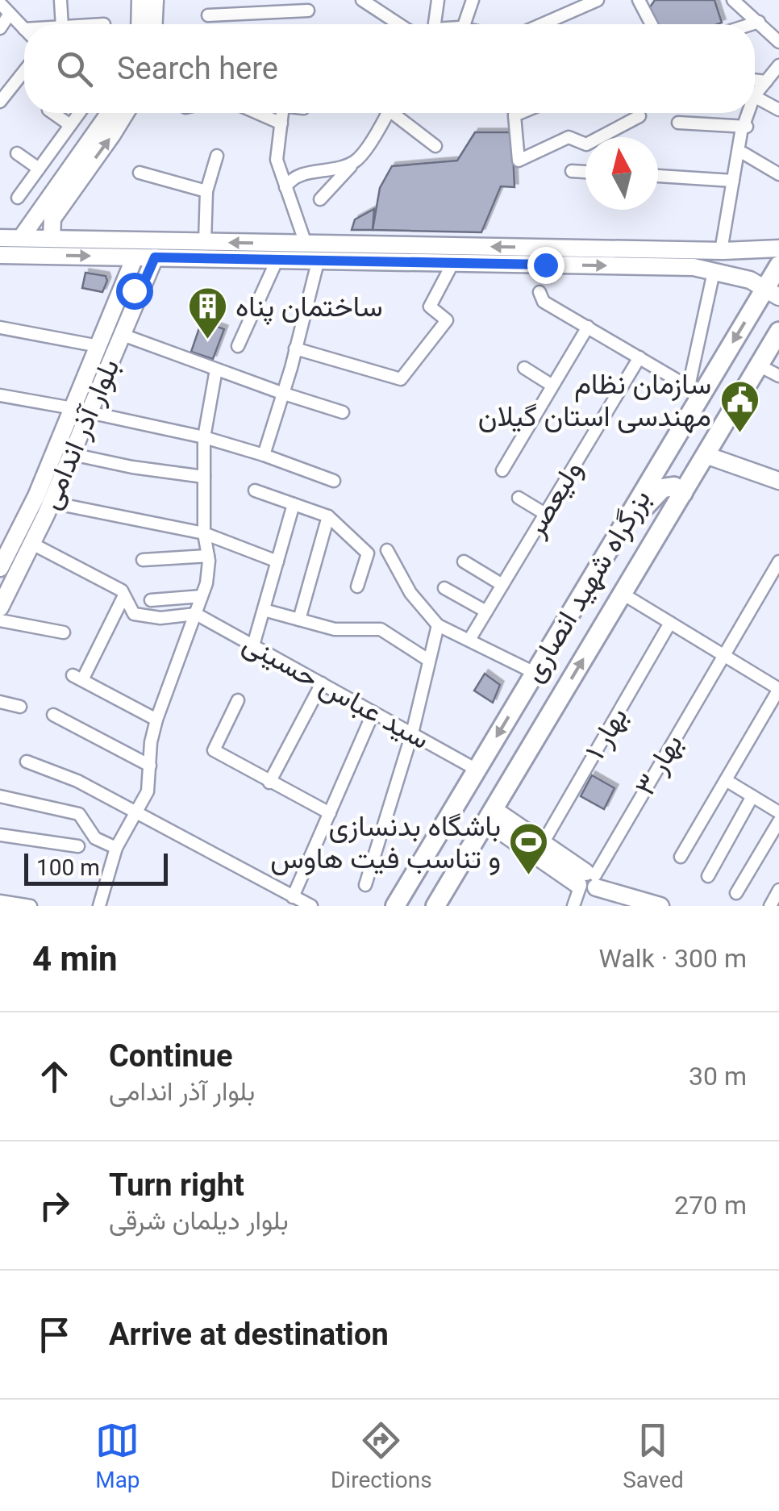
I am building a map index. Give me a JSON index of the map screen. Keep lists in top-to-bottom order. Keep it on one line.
{"streets":{"highway":["بزرگراه شهید انصاری"],"main road":["بلوار آذر اندامی"],"street":["ولیعصر","سید عباس حسینی","بهار ۱","بهار ۳"]},"crossings":[["بزرگراه شهید انصاری","سید عباس حسینی"]],"places":{"building":["ساختمان پناه"],"public building":["سازمان نظام مهندسی استان گیلان"],"sports":["باشگاه بدنسازی و تناسب فیت هاوس"]},"scale_bar":"100 m","north":"top","page":{"search":"Search here","scale":"100 m","heading":["4 min","Walk · 300 m"],"list":[["Continue","بلوار آذر اندامی","30 m"],["Turn right","بلوار دیلمان شرقی","270 m"],"Arrive at destination"],"nav":["Map","Directions","Saved"]}}
